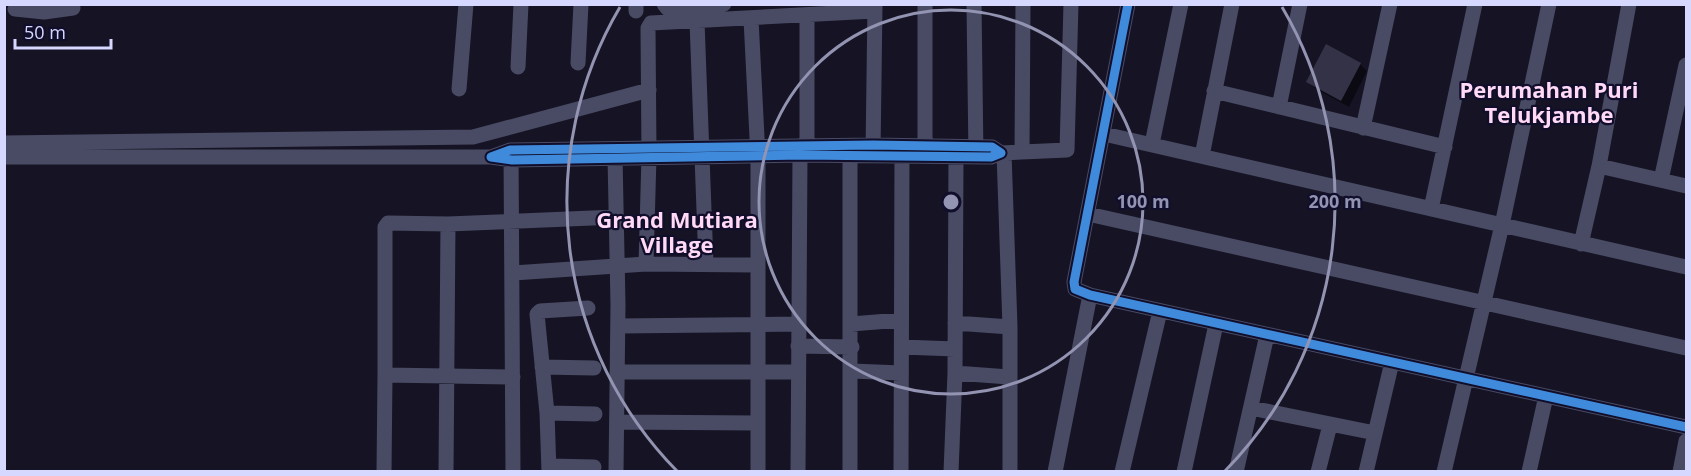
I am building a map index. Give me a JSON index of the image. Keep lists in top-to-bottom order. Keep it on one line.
{"districts":["Perumahan Puri Telukjambe","Grand Mutiara Village"],"scale_bar":"50 m","rings":["100 m","200 m"]}
